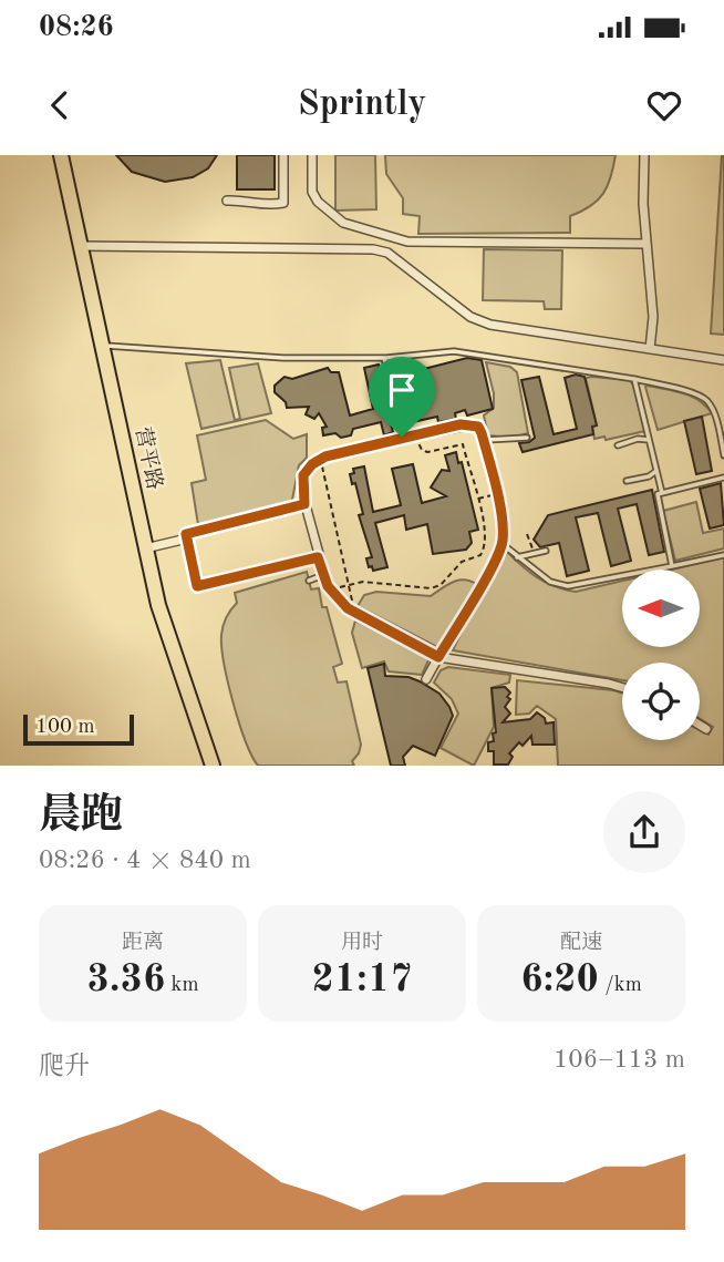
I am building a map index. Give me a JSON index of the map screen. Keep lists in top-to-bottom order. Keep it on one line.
{"streets":{"highway":["营平路"]},"scale_bar":"100 m","north":"left","page":{"status":"08:26","header":"Sprintly","scale":"100 m","heading":["晨跑","08:26 · 4 × 840 m"],"stats":[["距离","3.36 km"],["用时","21:17"],["配速","6:20 /km"]],"chart":["爬升","106–113 m"]}}
